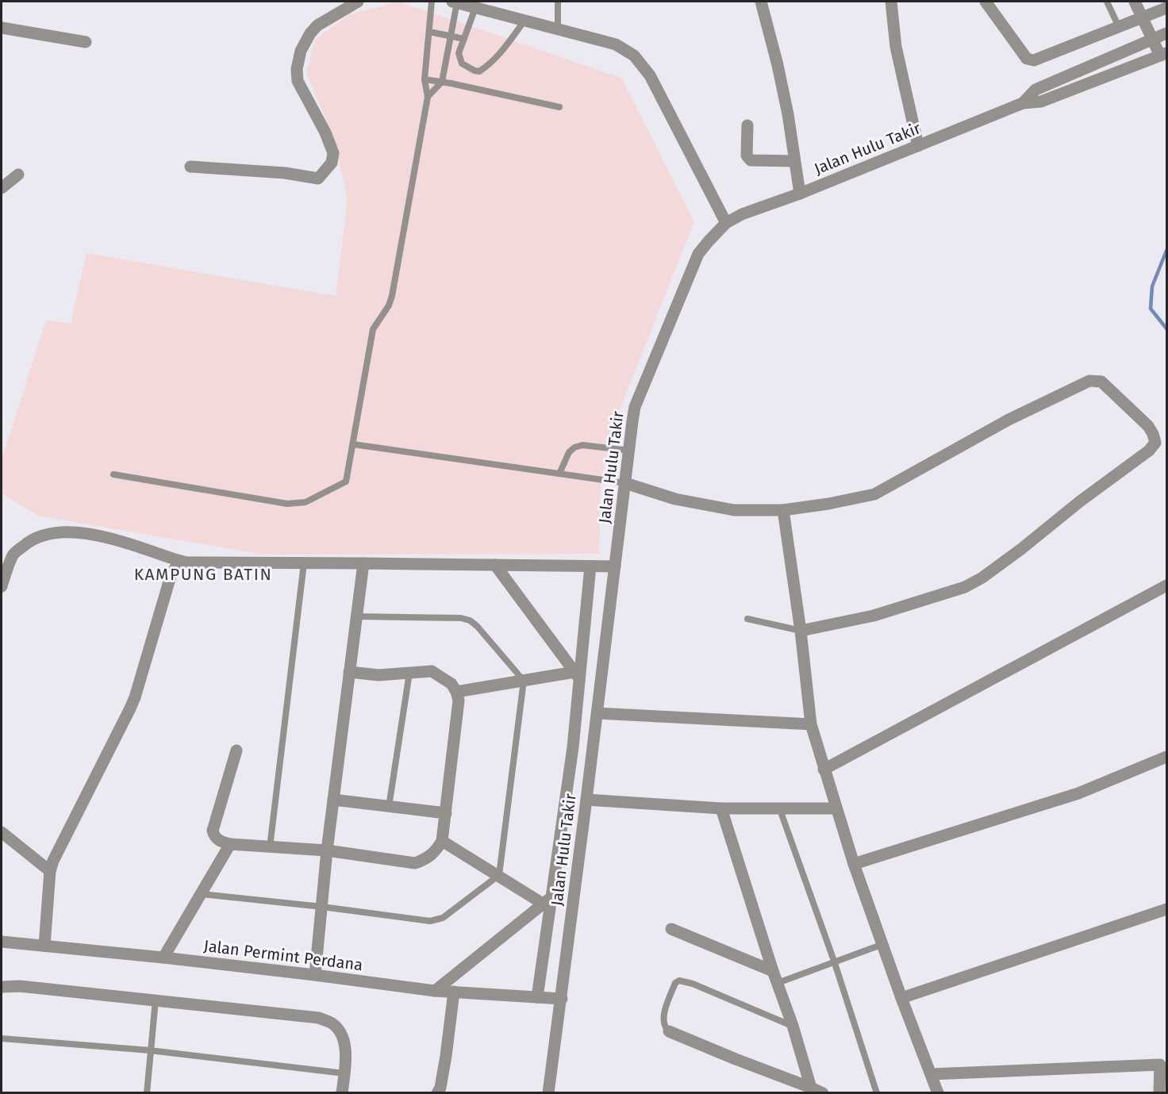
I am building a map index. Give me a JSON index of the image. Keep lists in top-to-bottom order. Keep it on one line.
{"streets":{"street":["Jalan Hulu Takir","Jalan Permint Perdana"]},"crossings":[["Jalan Hulu Takir","Jalan Permint Perdana"]],"districts":["KAMPUNG BATIN"]}
